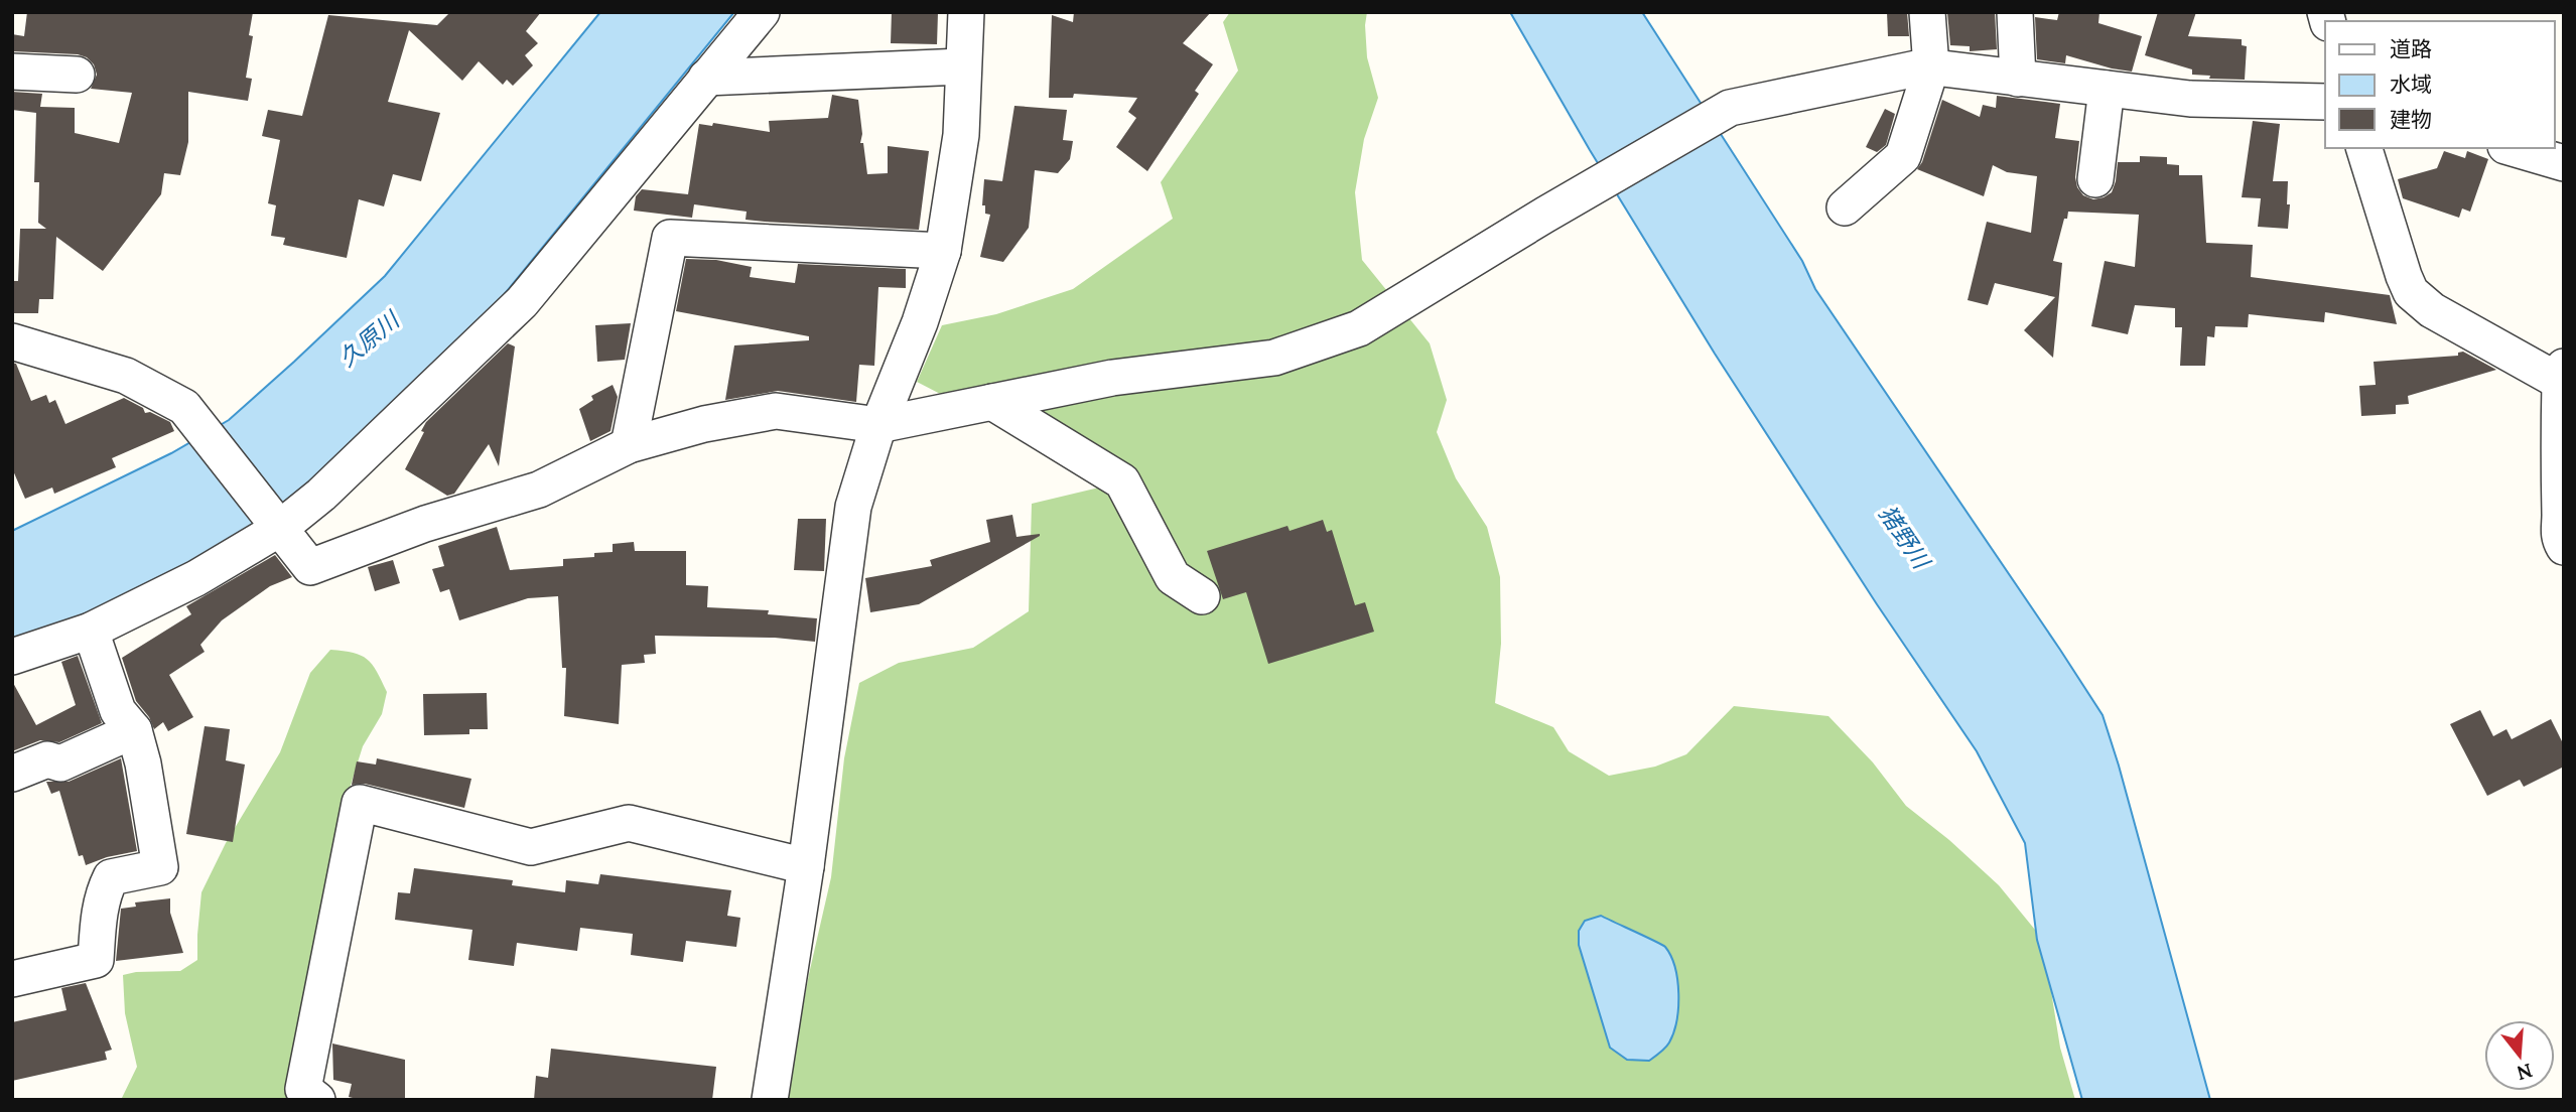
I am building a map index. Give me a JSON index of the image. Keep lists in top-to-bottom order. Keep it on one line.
{"water":["久原川","猪野川"],"legend":["道路","水域","建物"],"north":"bottom"}
